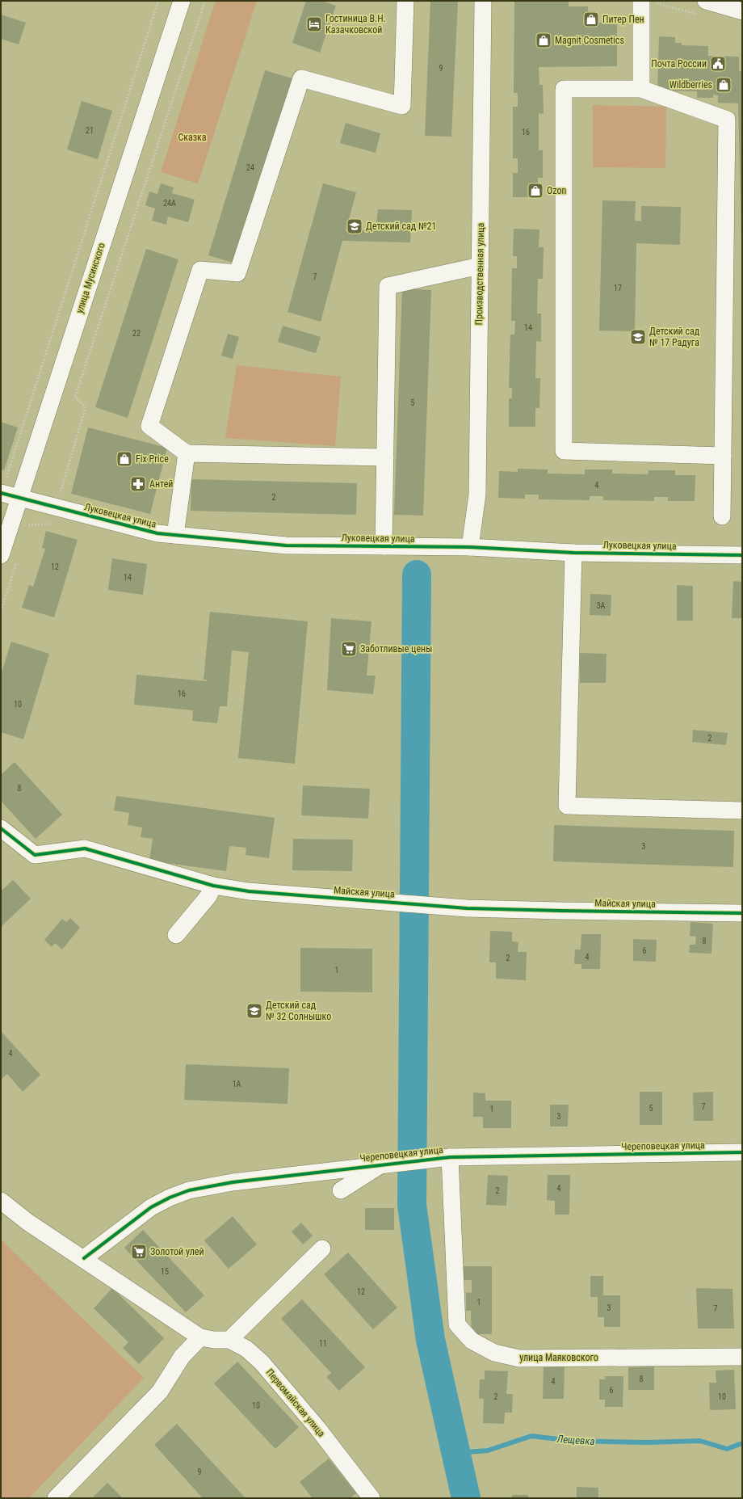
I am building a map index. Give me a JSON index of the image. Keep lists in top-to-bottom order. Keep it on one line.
{"streets":{"street":["Производственная улица","улица Мусинского","Луковецкая улица","Майская улица","Череповецкая улица","улица Маяковского","Первомайская улица"]},"crossings":[["Производственная улица","Луковецкая улица"],["улица Мусинского","Луковецкая улица"],["Череповецкая улица","улица Маяковского"],["Череповецкая улица","Первомайская улица"]],"water":["Лещевка"],"parks":["Сказка"],"places":{"shop":["Питер Пен","Magnit Cosmetics","Wildberries","Ozon","Fix Price"],"hotel":["Гостиница В.Н. Казачковской"],"public building":["Почта России"],"school or university":["Детский сад №21","Детский сад № 17 Радуга","Детский сад № 32 Солнышко"],"pharmacy":["Антей"],"supermarket":["Заботливые цены","Золотой улей"]},"house_numbers":["9","21","16","24","24А","7","17","14","22","5","4","2","12","14","3А","16","10","2","8","3","8","6","4","2","1","4","1А","7","5","1","3","4","2","15","12","1","3","7","11","8","4","6","2","10","10","9"]}
